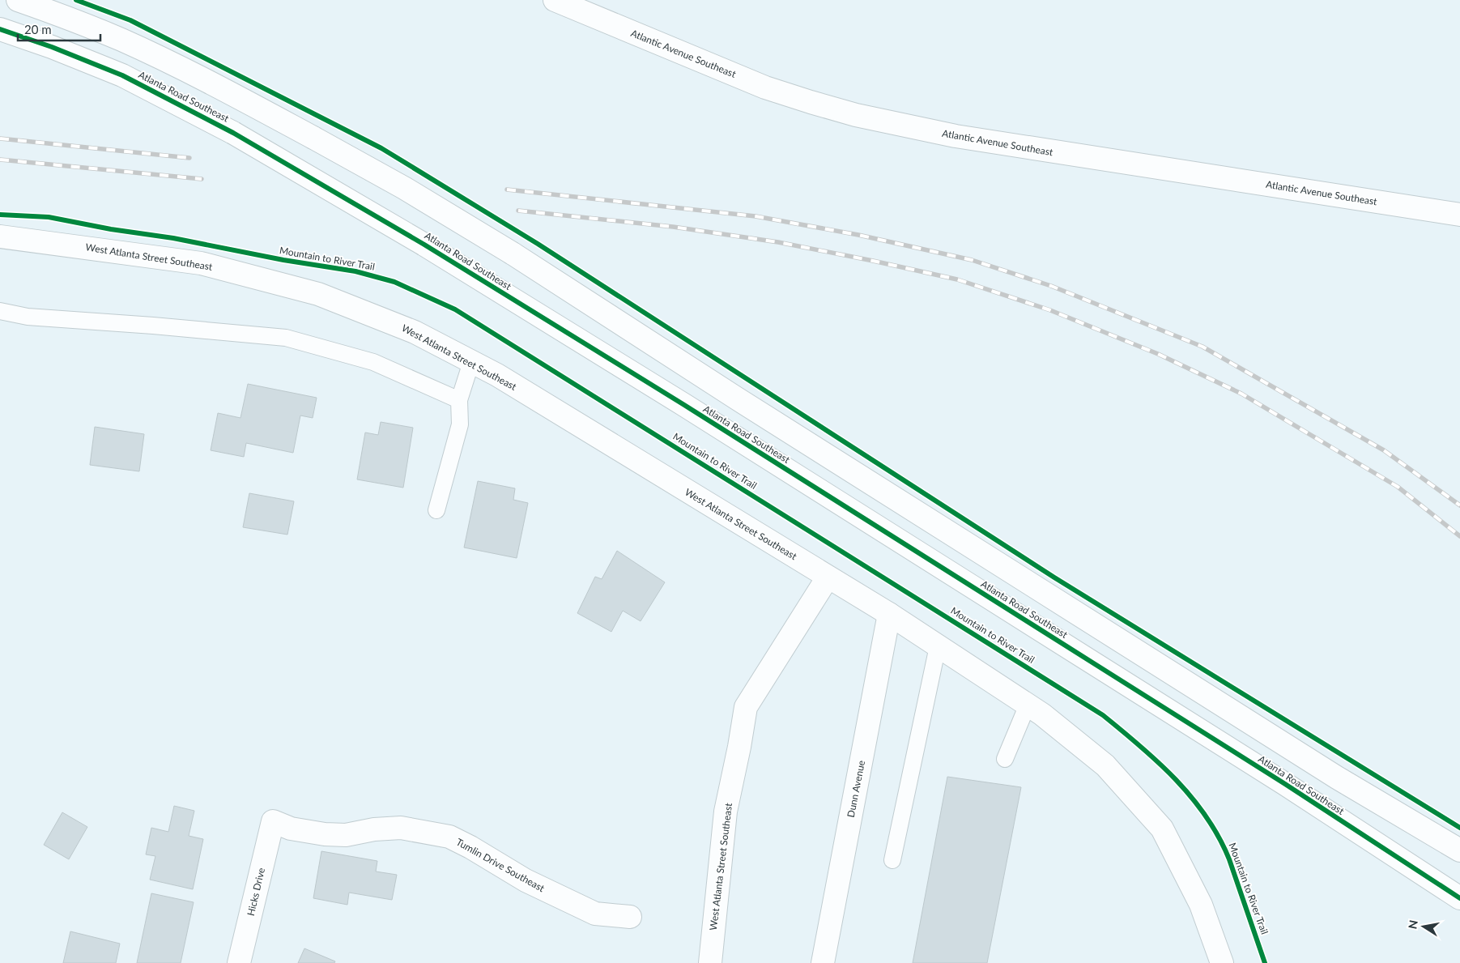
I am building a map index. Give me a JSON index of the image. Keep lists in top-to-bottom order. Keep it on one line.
{"streets":{"street":["Atlantic Avenue Southeast","Atlanta Road Southeast","West Atlanta Street Southeast","Dunn Avenue","Tumlin Drive Southeast","Hicks Drive"],"cycle path":["Mountain to River Trail"]},"crossings":[["West Atlanta Street Southeast","Dunn Avenue"],["Tumlin Drive Southeast","Hicks Drive"]],"scale_bar":"20 m","north":"left"}
